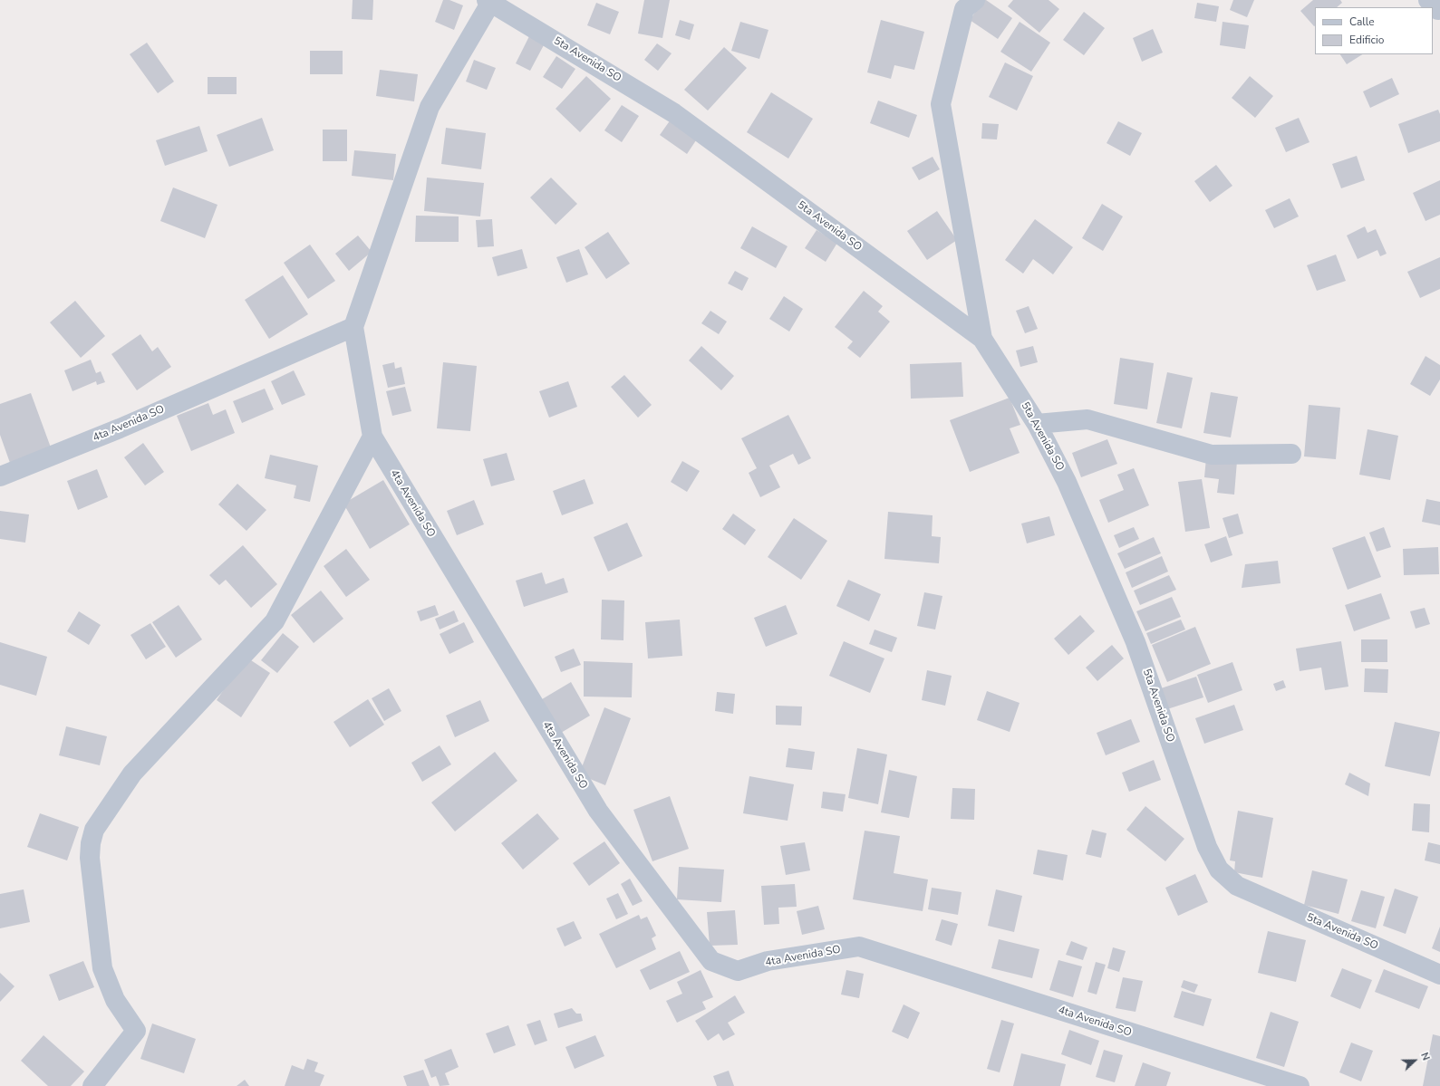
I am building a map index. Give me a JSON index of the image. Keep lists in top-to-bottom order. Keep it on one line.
{"streets":{"street":["5ta Avenida SO","4ta Avenida SO"]},"legend":["Calle","Edificio"],"north":"right"}
